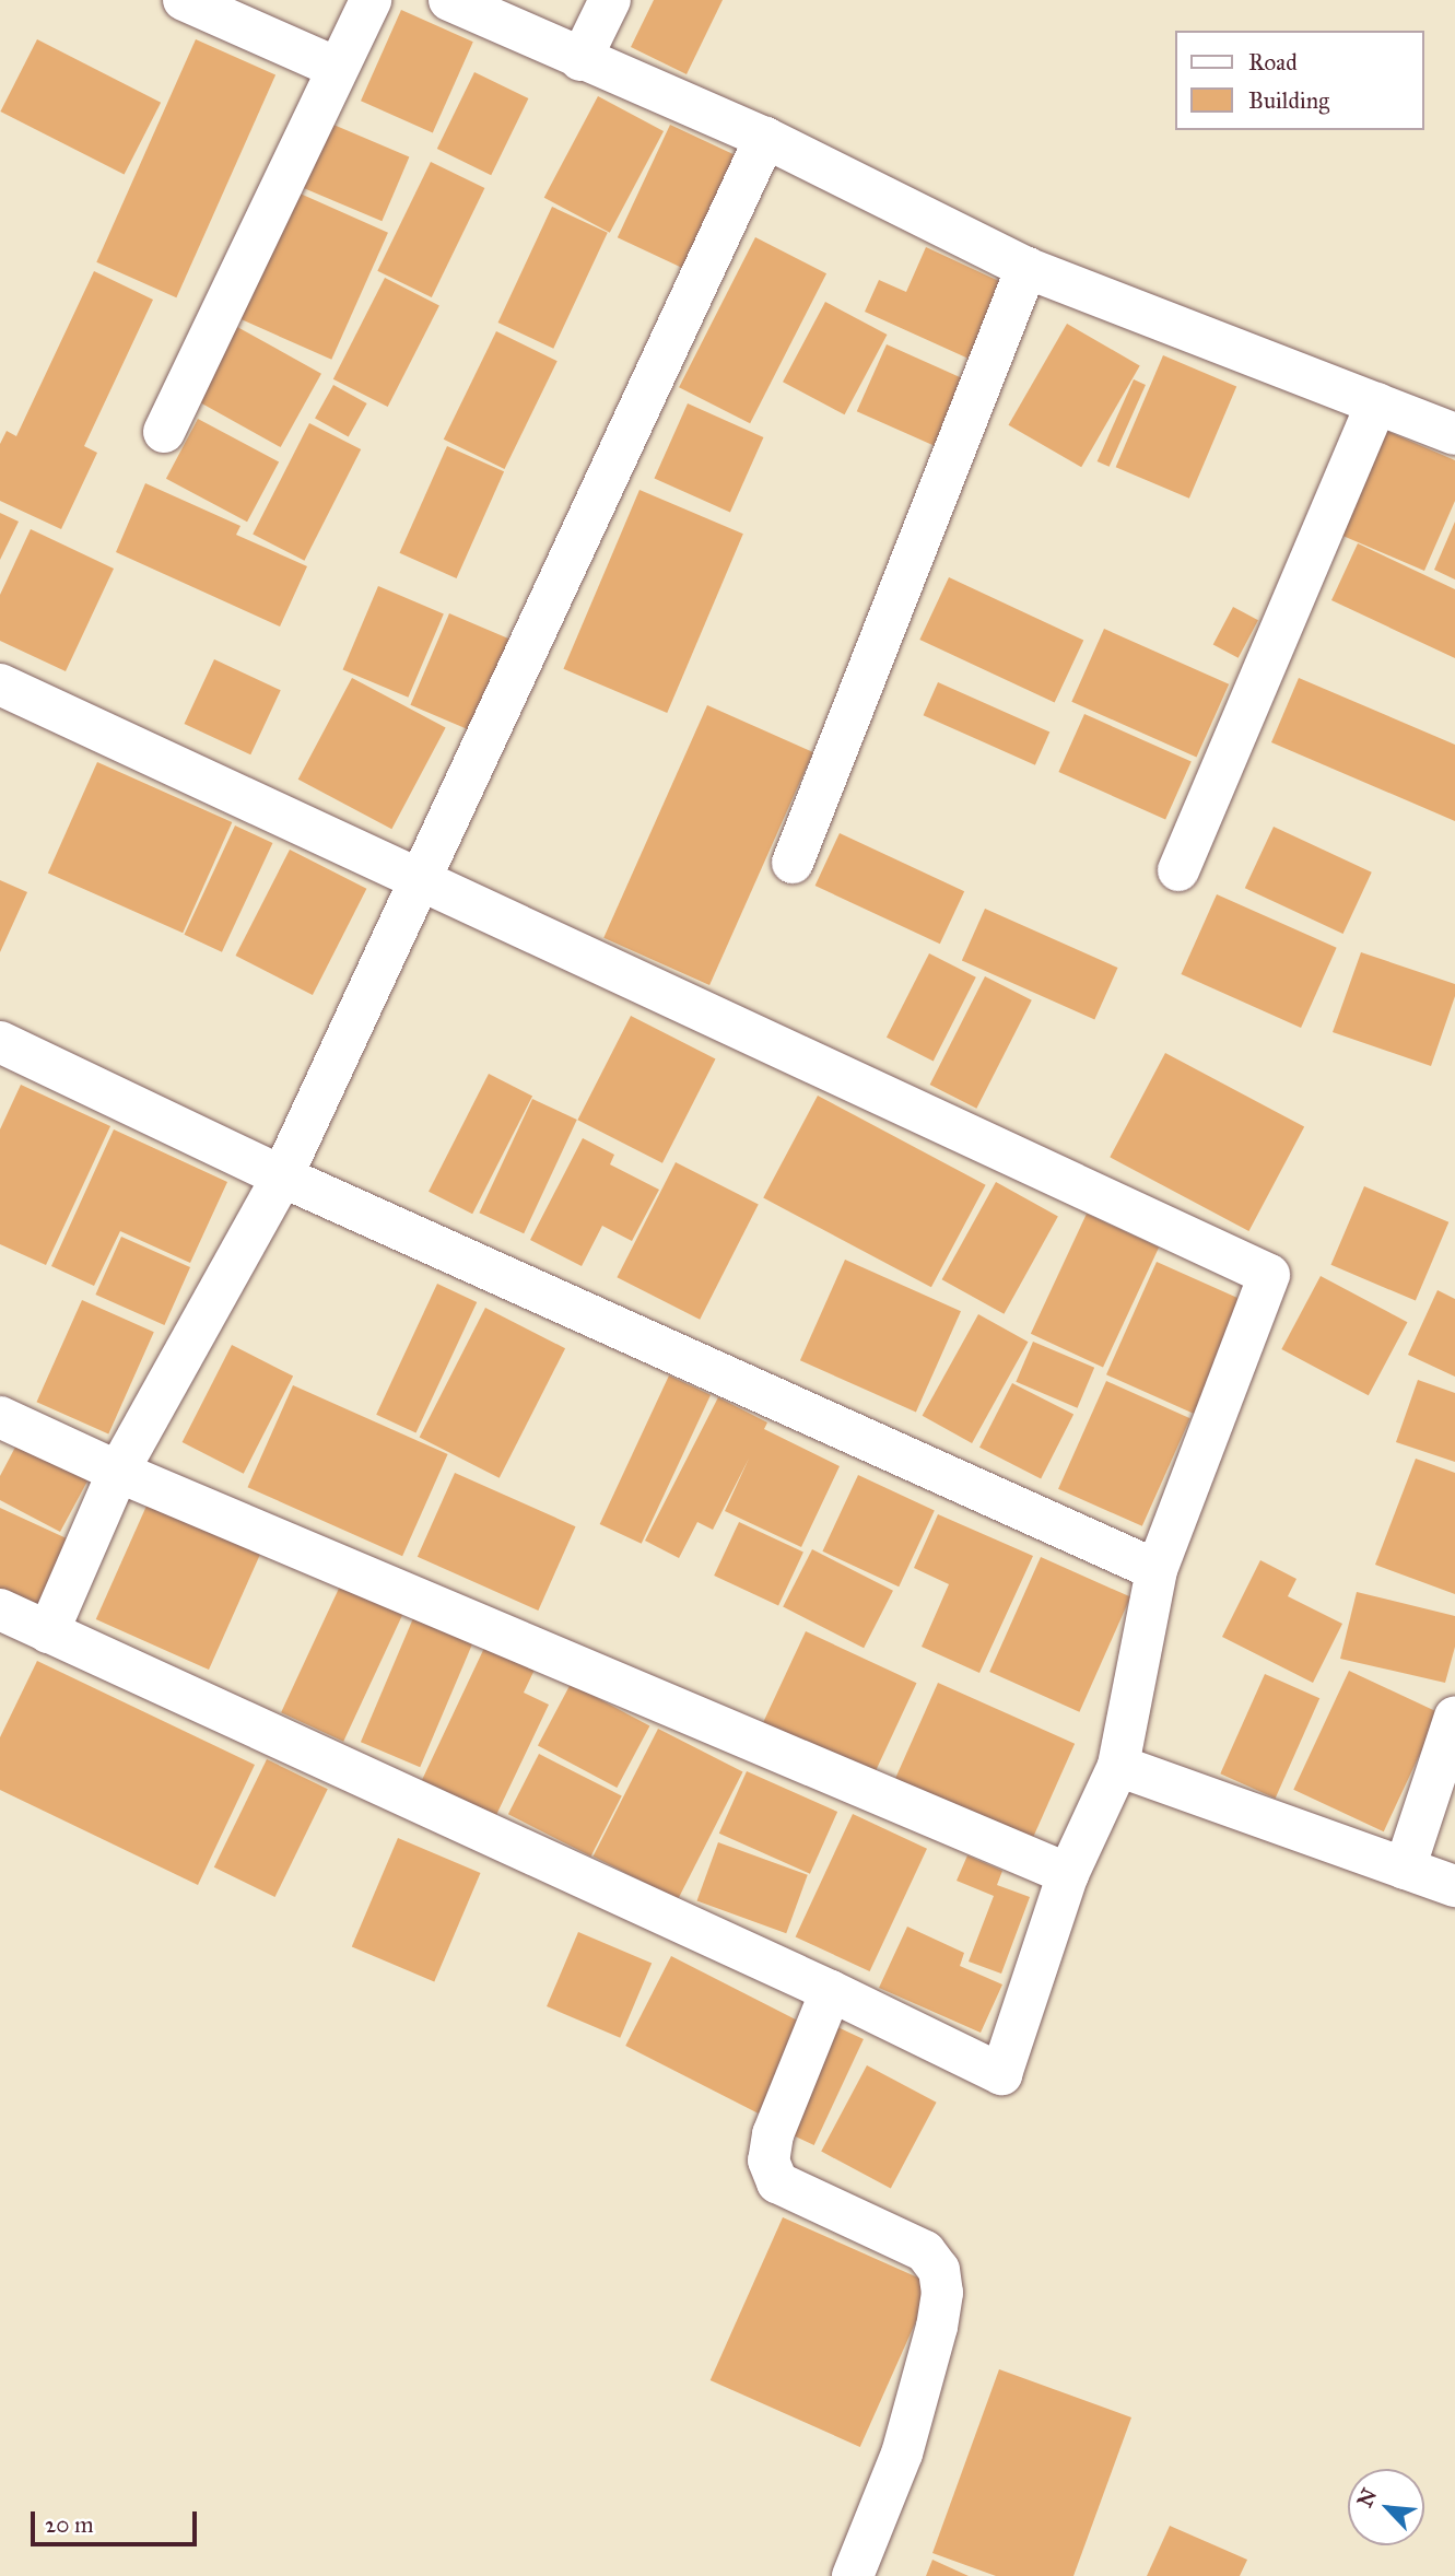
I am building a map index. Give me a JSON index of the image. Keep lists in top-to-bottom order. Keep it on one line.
{"legend":["Road","Building"],"scale_bar":"20 m","north":"top left"}
